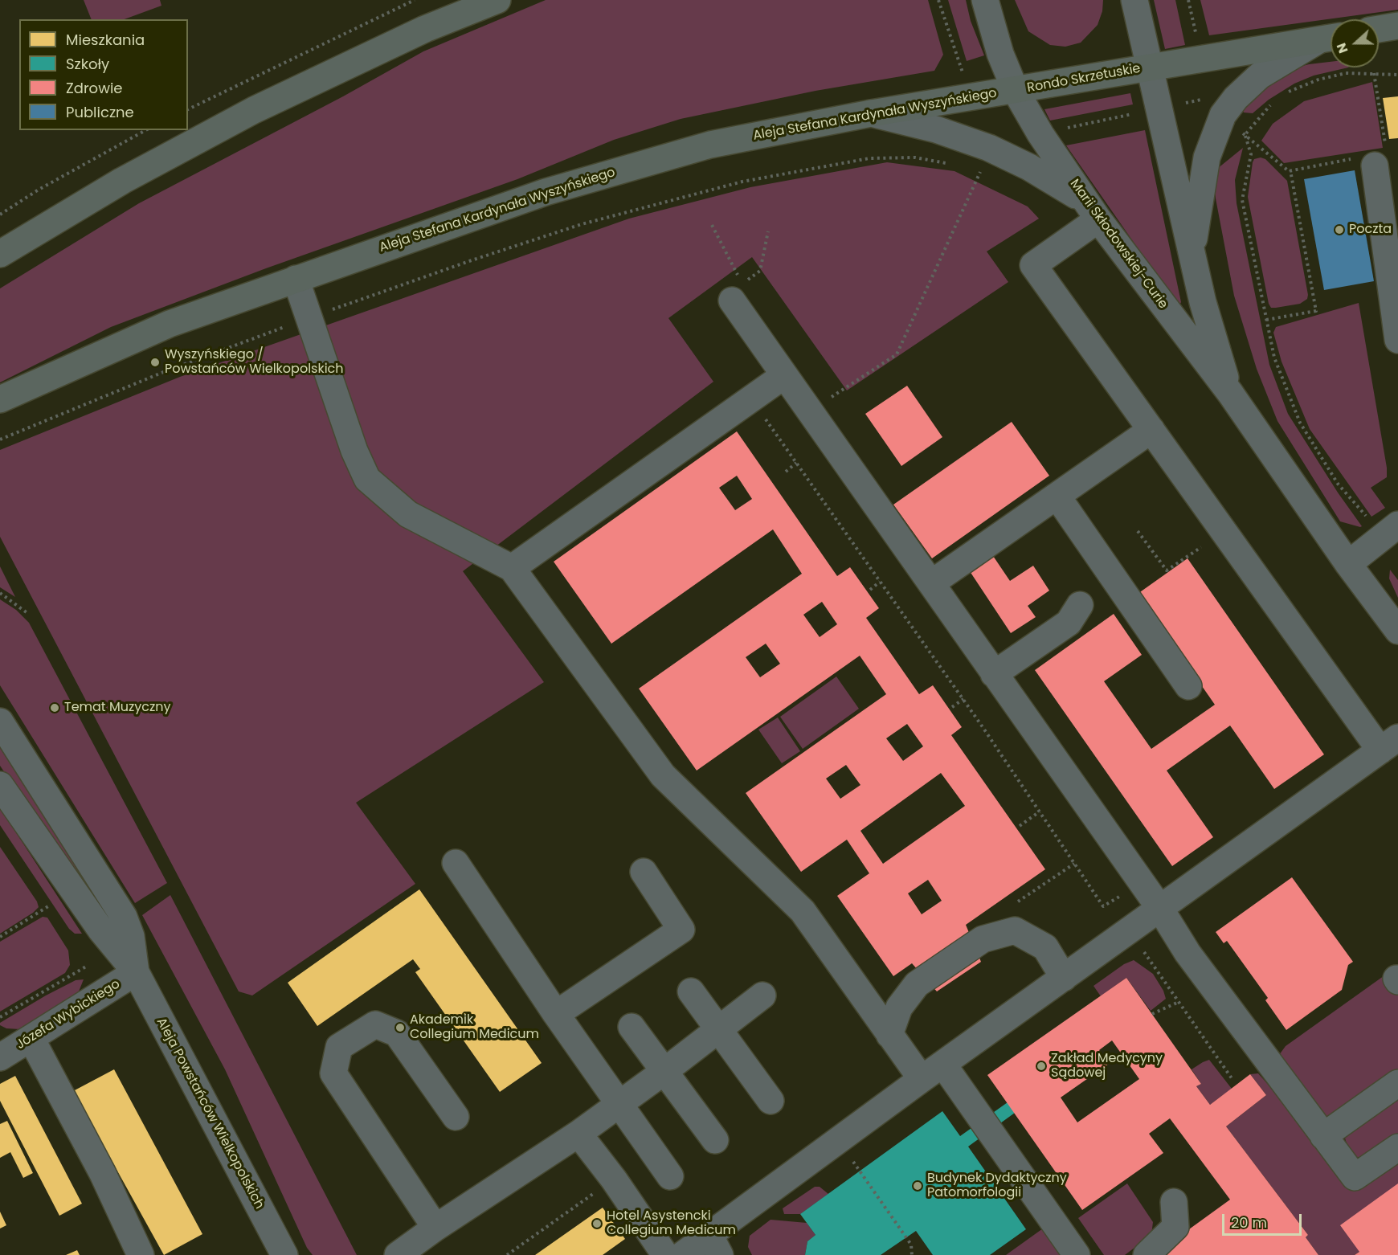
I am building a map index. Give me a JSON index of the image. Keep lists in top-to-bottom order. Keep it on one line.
{"streets":{"main road":["Rondo Skrzetuskie","Aleja Stefana Kardynała Wyszyńskiego"],"street":["Marii Skłodowskiej-Curie","Józefa Wybickiego","Aleja Powstańców Wielkopolskich"]},"crossings":[["Rondo Skrzetuskie","Aleja Stefana Kardynała Wyszyńskiego"],["Rondo Skrzetuskie","Marii Skłodowskiej-Curie"],["Aleja Stefana Kardynała Wyszyńskiego","Marii Skłodowskiej-Curie"],["Józefa Wybickiego","Aleja Powstańców Wielkopolskich"]],"places":["Poczta","Wyszyńskiego / Powstańców Wielkopolskich","Temat Muzyczny","Akademik Collegium Medicum","Zakład Medycyny Sądowej","Budynek Dydaktyczny Patomorfologii","Hotel Asystencki Collegium Medicum"],"legend":["Mieszkania","Szkoły","Zdrowie","Publiczne"],"scale_bar":"20 m","north":"left"}
